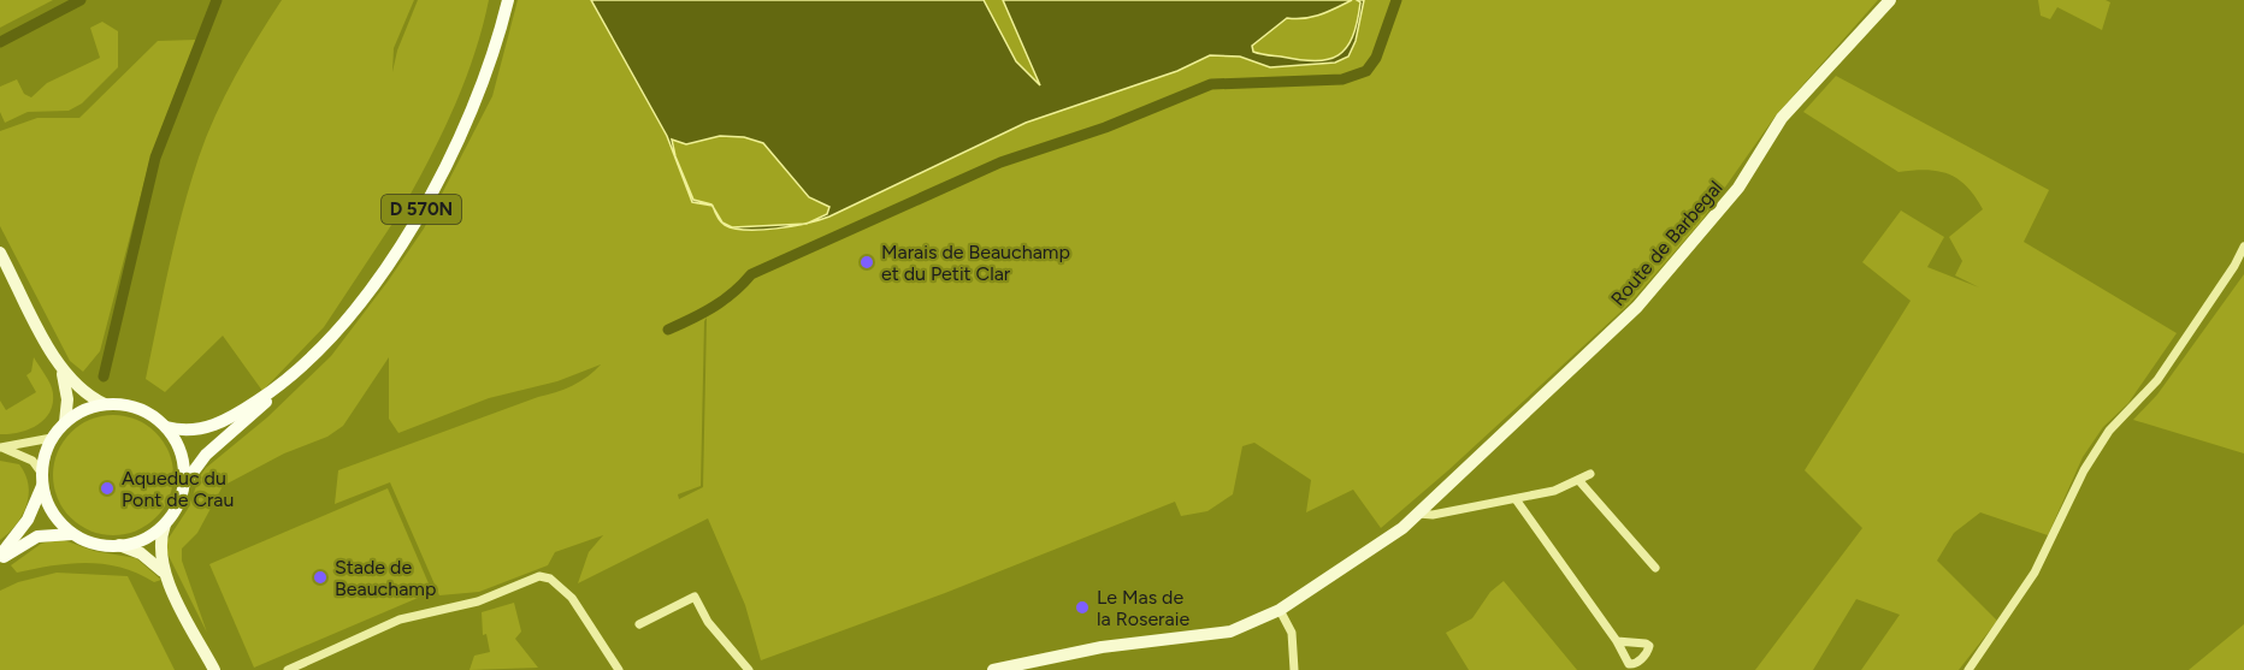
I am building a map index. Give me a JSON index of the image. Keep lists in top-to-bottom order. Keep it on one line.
{"streets":{"main road":["D 570N"],"street":["Route de Barbegal"]},"places":["Marais de Beauchamp et du Petit Clar","Aqueduc du Pont de Crau","Stade de Beauchamp","Le Mas de la Roseraie"]}
